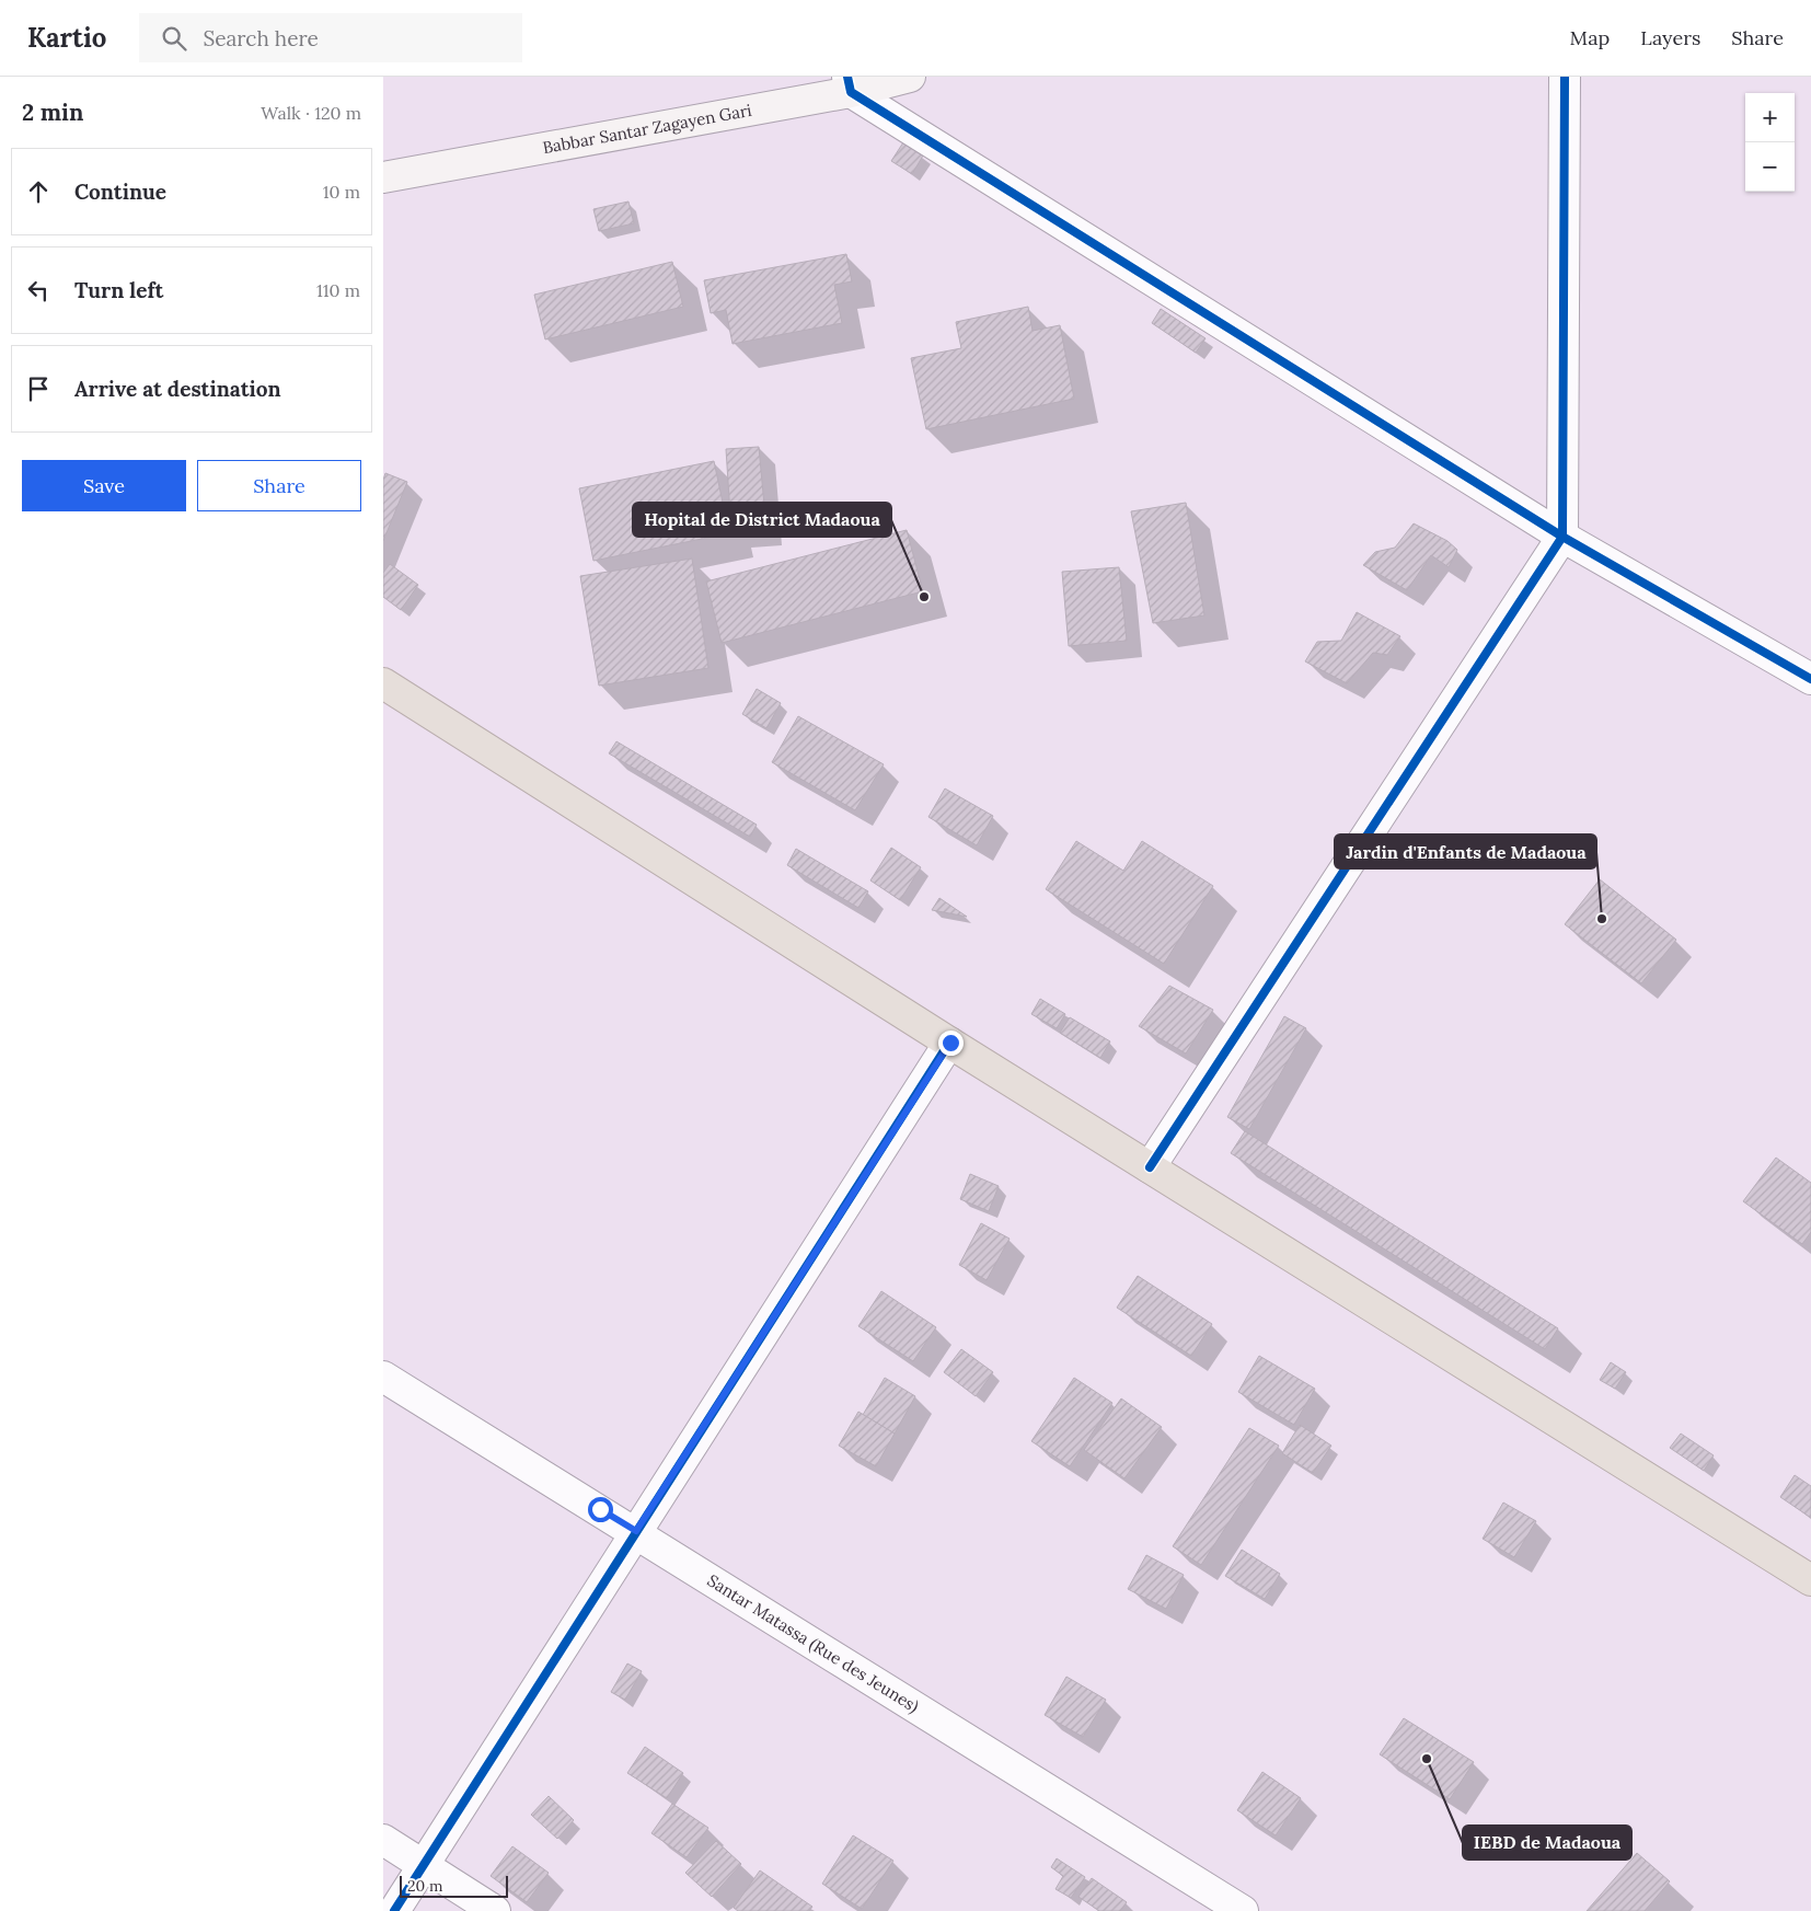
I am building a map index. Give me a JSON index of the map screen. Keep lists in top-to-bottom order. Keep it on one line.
{"streets":{"street":["Babbar Santar Zagayen Gari","Santar Matassa (Rue des Jeunes)"]},"places":["Hopital de District Madaoua","Jardin d'Enfants de Madaoua","IEBD de Madaoua"],"scale_bar":"20 m","page":{"header":"Kartio","search":"Search here","nav":["Map","Layers","Share"],"heading":["2 min","Walk · 120 m"],"map_buttons":["+","−"],"list":[["Continue","10 m"],["Turn left","110 m"],"Arrive at destination"],"buttons":["Save","Share"],"scale":"20 m"}}
